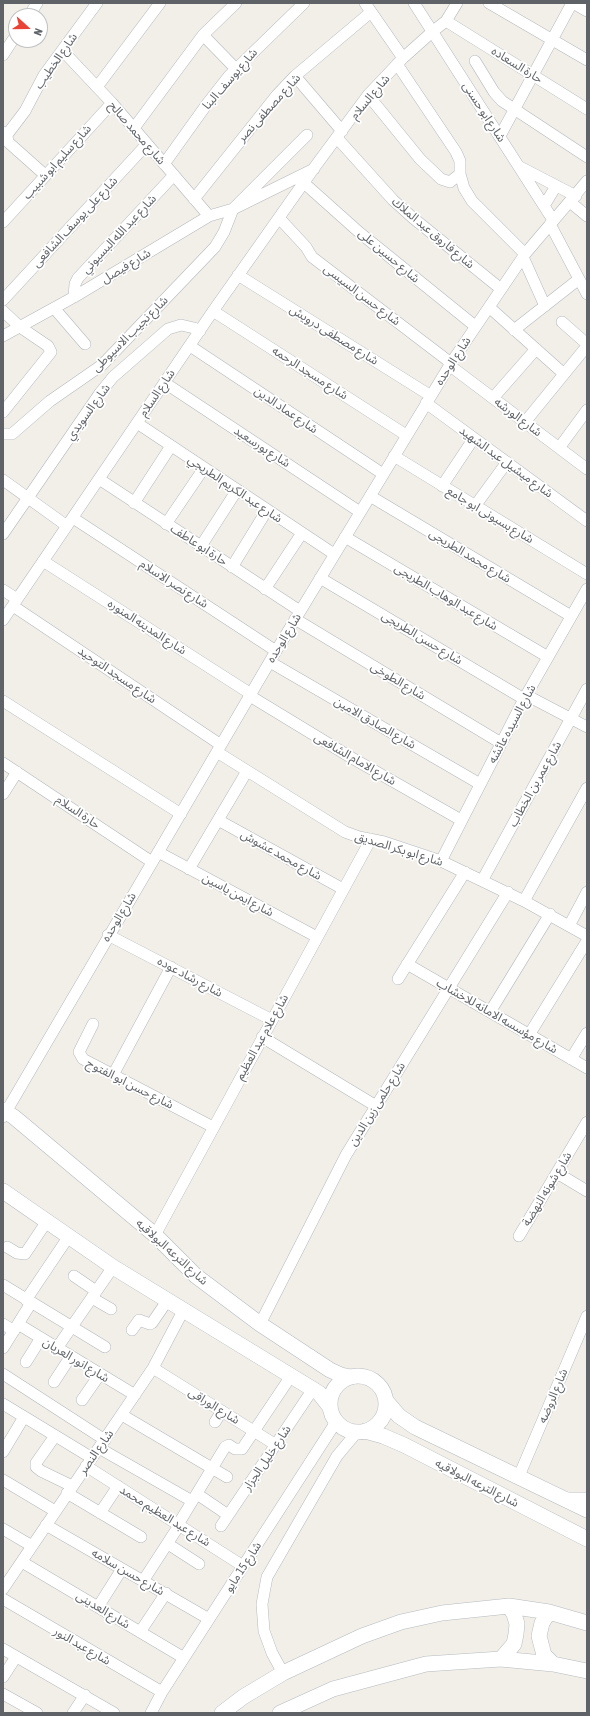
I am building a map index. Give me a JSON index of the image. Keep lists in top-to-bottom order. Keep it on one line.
{"streets":{"street":["شارع الخطيب","حارة السعاده","شارع يوسف البنا","شارع السلام","شارع مصطفى نصر","شارع ابو حسنى","شارع محمد صالح","شارع سليم ابو شبيب","شارع على يوسف الشافعى","شارع فاروق عبد الملاك","شارع عبد الله البسيوني","شارع حسين على","شارع فيصل","شارع حسن السيسى","شارع نجيب الاسيوطى","شارع مصطفى درويش","شارع الوحده","شارع مسجد الرحمه","شارع عماد الدين","شارع السويدي","شارع الورشه","شارع بورسعيد","شارع ميشيل عبد الشهيد","شارع عبد الكريم الطريجي","شارع بسيونى ابو جامع","حارة ابو عاطف","شارع محمد الطريجى","شارع نصر الاسلام","شارع عبد الوهاب الطريجى","شارع المدينه المنوره","شارع حسن الطريجى","شارع مسجد التوحيد","شارع الطوخى","شارع الصادق الامين","شارع السيده عائشه","شارع الامام الشافعى","شارع عمر بن الخطاب","حارة السلام","شارع ابو بكر الصديق","شارع محمد عشوش","شارع ايمن ياسين","شارع رشاد عوده","شارع مؤسسه الامانه للاخشاب","شارع علام عبد العظيم","شارع حسن ابو الفتوح","شارع حلمى زين الدين","شارع شونه النهضة","شارع الترعه البولاقيه","شارع انور العريان","شارع الروضه","شارع الوراقى","شارع النصر","شارع خليل الجزار","شارع عبد العظيم محمد","شارع 15 مايو","شارع حسن سلامه","شارع العدينى","شارع عبد النور"]},"crossings":[["شارع الخطيب","شارع محمد صالح"],["حارة السعاده","شارع السلام"],["شارع يوسف البنا","شارع محمد صالح"],["شارع السلام","شارع ابو حسنى"],["شارع السلام","شارع فاروق عبد الملاك"],["شارع السلام","شارع حسين على"],["شارع السلام","شارع فيصل"],["شارع السلام","شارع حسن السيسى"],["شارع السلام","شارع نجيب الاسيوطى"],["شارع السلام","شارع مصطفى درويش"],["شارع السلام","شارع مسجد الرحمه"],["شارع السلام","شارع عماد الدين"],["شارع السلام","شارع السويدي"],["شارع السلام","شارع بورسعيد"],["شارع السلام","شارع عبد الكريم الطريجي"],["شارع السلام","حارة ابو عاطف"],["شارع السلام","شارع نصر الاسلام"],["شارع السلام","شارع المدينه المنوره"],["شارع السلام","شارع مسجد التوحيد"],["شارع مصطفى نصر","شارع محمد صالح"],["شارع مصطفى نصر","شارع فاروق عبد الملاك"],["شارع ابو حسنى","شارع الوحده"],["شارع محمد صالح","شارع سليم ابو شبيب"],["شارع محمد صالح","شارع على يوسف الشافعى"],["شارع محمد صالح","شارع عبد الله البسيوني"],["شارع محمد صالح","شارع فيصل"],["شارع فاروق عبد الملاك","شارع الوحده"],["شارع عبد الله البسيوني","شارع فيصل"],["شارع حسين على","شارع الوحده"],["شارع فيصل","شارع نجيب الاسيوطى"],["شارع حسن السيسى","شارع الوحده"],["شارع حسن السيسى","شارع الورشه"],["شارع مصطفى درويش","شارع الوحده"],["شارع مصطفى درويش","شارع ميشيل عبد الشهيد"],["شارع الوحده","شارع مسجد الرحمه"],["شارع الوحده","شارع عماد الدين"],["شارع الوحده","شارع الورشه"],["شارع الوحده","شارع بورسعيد"],["شارع الوحده","شارع ميشيل عبد الشهيد"],["شارع الوحده","شارع عبد الكريم الطريجي"],["شارع الوحده","شارع بسيونى ابو جامع"],["شارع الوحده","حارة ابو عاطف"],["شارع الوحده","شارع محمد الطريجى"],["شارع الوحده","شارع نصر الاسلام"],["شارع الوحده","شارع عبد الوهاب الطريجى"],["شارع الوحده","شارع المدينه المنوره"],["شارع الوحده","شارع حسن الطريجى"],["شارع الوحده","شارع مسجد التوحيد"],["شارع الوحده","شارع الطوخى"],["شارع الوحده","شارع الصادق الامين"],["شارع الوحده","شارع الامام الشافعى"],["شارع الوحده","حارة السلام"],["شارع الوحده","شارع ابو بكر الصديق"],["شارع الوحده","شارع ايمن ياسين"],["شارع الوحده","شارع رشاد عوده"],["شارع الوحده","شارع الترعه البولاقيه"],["شارع السويدي","شارع نصر الاسلام"],["حارة ابو عاطف","شارع الطوخى"],["شارع محمد الطريجى","شارع السيده عائشه"],["شارع عبد الوهاب الطريجى","شارع السيده عائشه"],["شارع المدينه المنوره","شارع الامام الشافعى"],["شارع حسن الطريجى","شارع السيده عائشه"],["شارع حسن الطريجى","شارع عمر بن الخطاب"],["شارع مسجد التوحيد","شارع ابو بكر الصديق"],["شارع الطوخى","شارع السيده عائشه"],["شارع الصادق الامين","شارع السيده عائشه"],["شارع السيده عائشه","شارع الامام الشافعى"],["شارع السيده عائشه","شارع ابو بكر الصديق"],["شارع عمر بن الخطاب","شارع ابو بكر الصديق"],["شارع ابو بكر الصديق","شارع علام عبد العظيم"],["شارع ابو بكر الصديق","شارع حلمى زين الدين"],["شارع محمد عشوش","شارع علام عبد العظيم"],["شارع ايمن ياسين","شارع علام عبد العظيم"],["شارع رشاد عوده","شارع علام عبد العظيم"],["شارع مؤسسه الامانه للاخشاب","شارع حلمى زين الدين"],["شارع علام عبد العظيم","شارع حسن ابو الفتوح"],["شارع علام عبد العظيم","شارع الترعه البولاقيه"],["شارع حلمى زين الدين","شارع الترعه البولاقيه"],["شارع الترعه البولاقيه","شارع الروضه"],["شارع الترعه البولاقيه","شارع 15 مايو"],["شارع انور العريان","شارع النصر"],["شارع الوراقى","شارع النصر"],["شارع الوراقى","شارع خليل الجزار"],["شارع النصر","شارع عبد العظيم محمد"],["شارع النصر","شارع حسن سلامه"],["شارع النصر","شارع العدينى"],["شارع عبد العظيم محمد","شارع 15 مايو"],["شارع 15 مايو","شارع حسن سلامه"],["شارع 15 مايو","شارع العدينى"],["شارع 15 مايو","شارع عبد النور"]],"north":"right"}
